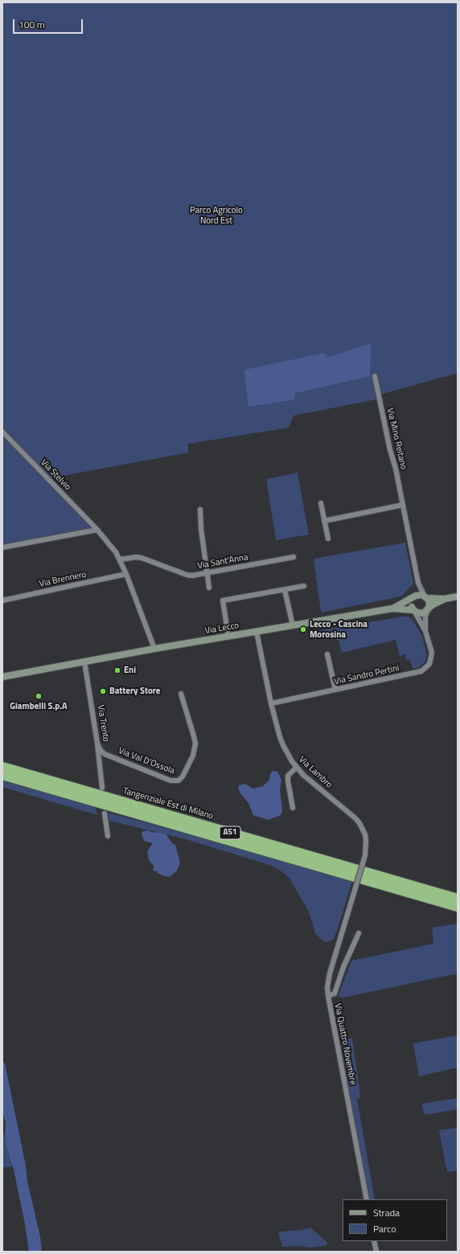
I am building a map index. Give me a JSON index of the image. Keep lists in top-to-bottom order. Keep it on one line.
{"streets":{"highway":["Tangenziale Est di Milano","A51"],"street":["Via Mino Reitano","Via Stelvio","Via Sant'Anna","Via Brennero","Via Lecco","Via Sandro Pertini","Via Trento","Via Val D'Ossola","Via Lambro","Via Quattro Novembre"]},"crossings":[["Via Mino Reitano","Via Lecco"],["Via Stelvio","Via Sant'Anna"],["Via Stelvio","Via Brennero"],["Via Stelvio","Via Lecco"],["Via Lecco","Via Lambro"],["Via Sandro Pertini","Via Lambro"],["Via Trento","Via Val D'Ossola"],["Via Lambro","Via Quattro Novembre"]],"parks":["Parco Agricolo Nord Est"],"places":["Lecco - Cascina Morosina","Eni","Battery Store","Giambelli S.p.A"],"legend":["Strada","Parco"],"scale_bar":"100 m"}
